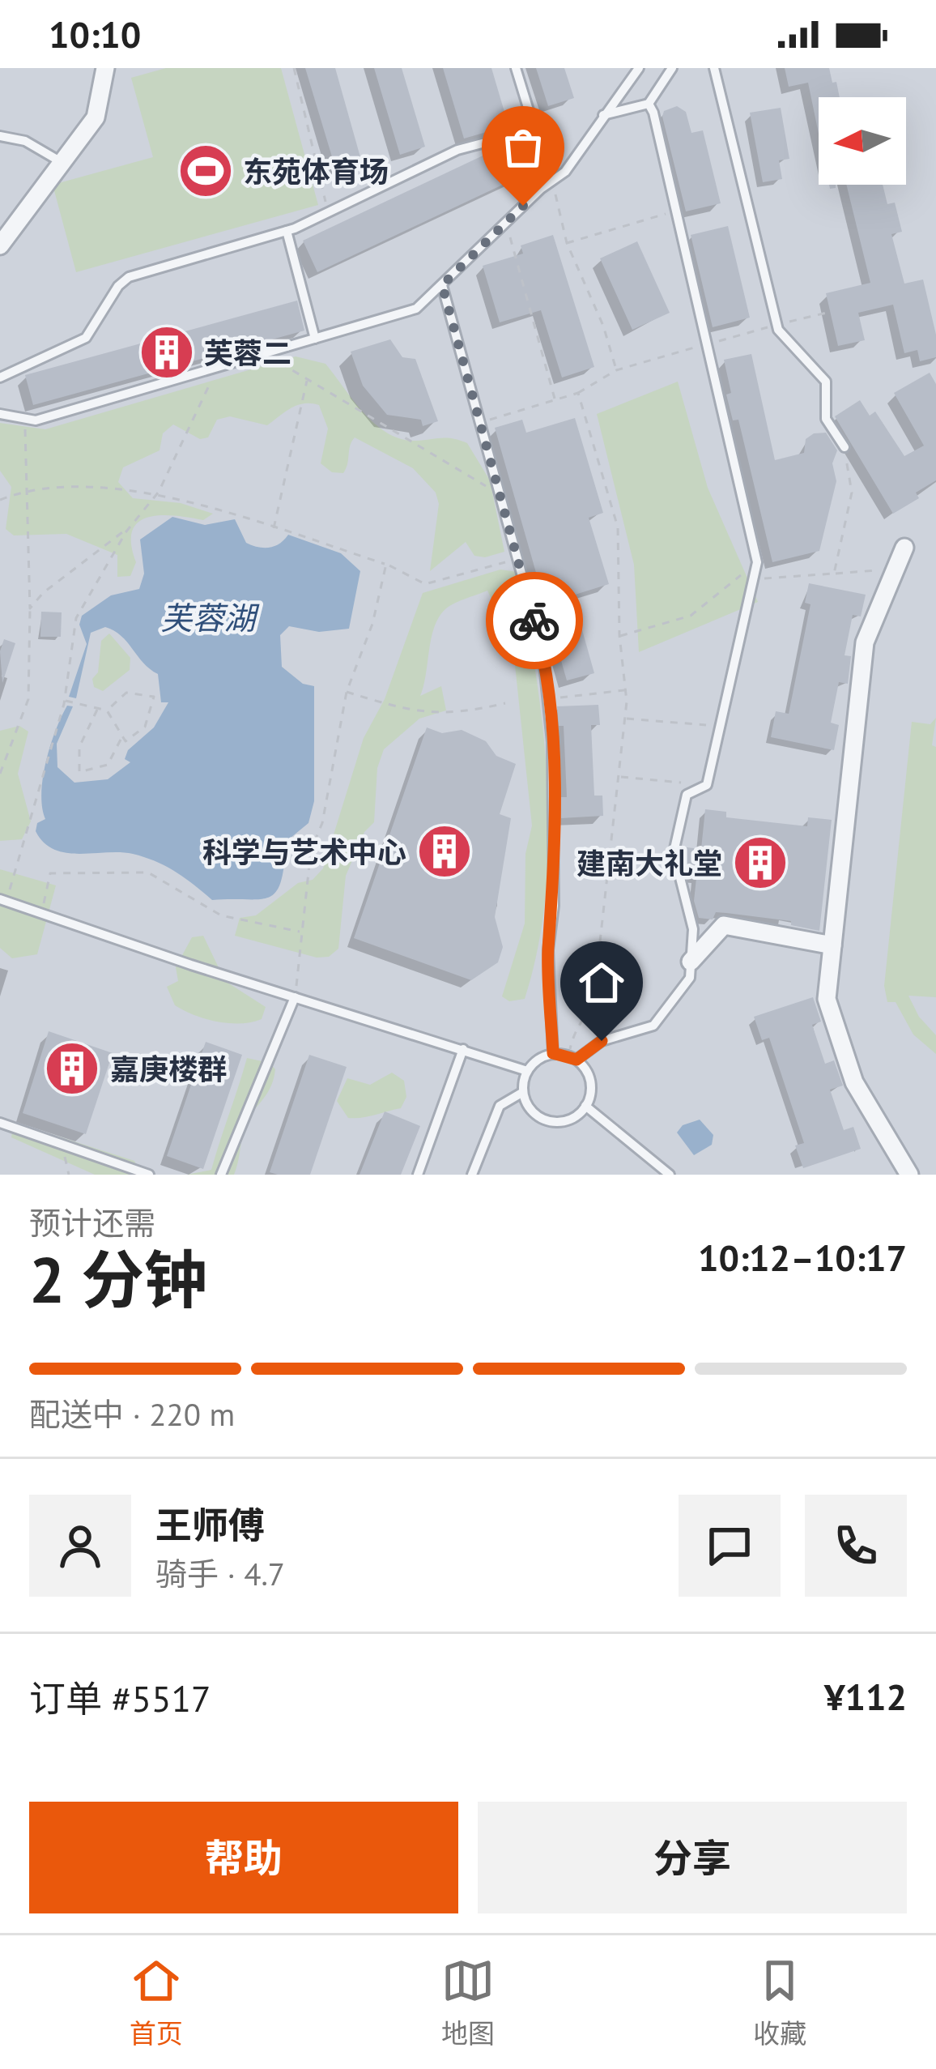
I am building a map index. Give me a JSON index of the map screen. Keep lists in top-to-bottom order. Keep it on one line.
{"water":["芙蓉湖"],"places":{"sports":["东苑体育场"],"building":["芙蓉二","科学与艺术中心","建南大礼堂","嘉庚楼群"]},"north":"left","page":{"status":"10:10","heading":["2 分钟","预计还需","10:12–10:17"],"panel":["王师傅","骑手 · 4.7","订单 #5517","¥112"],"bar":"配送中 · 220 m","buttons":["帮助","分享"],"tabs":["首页","地图","收藏"]}}
